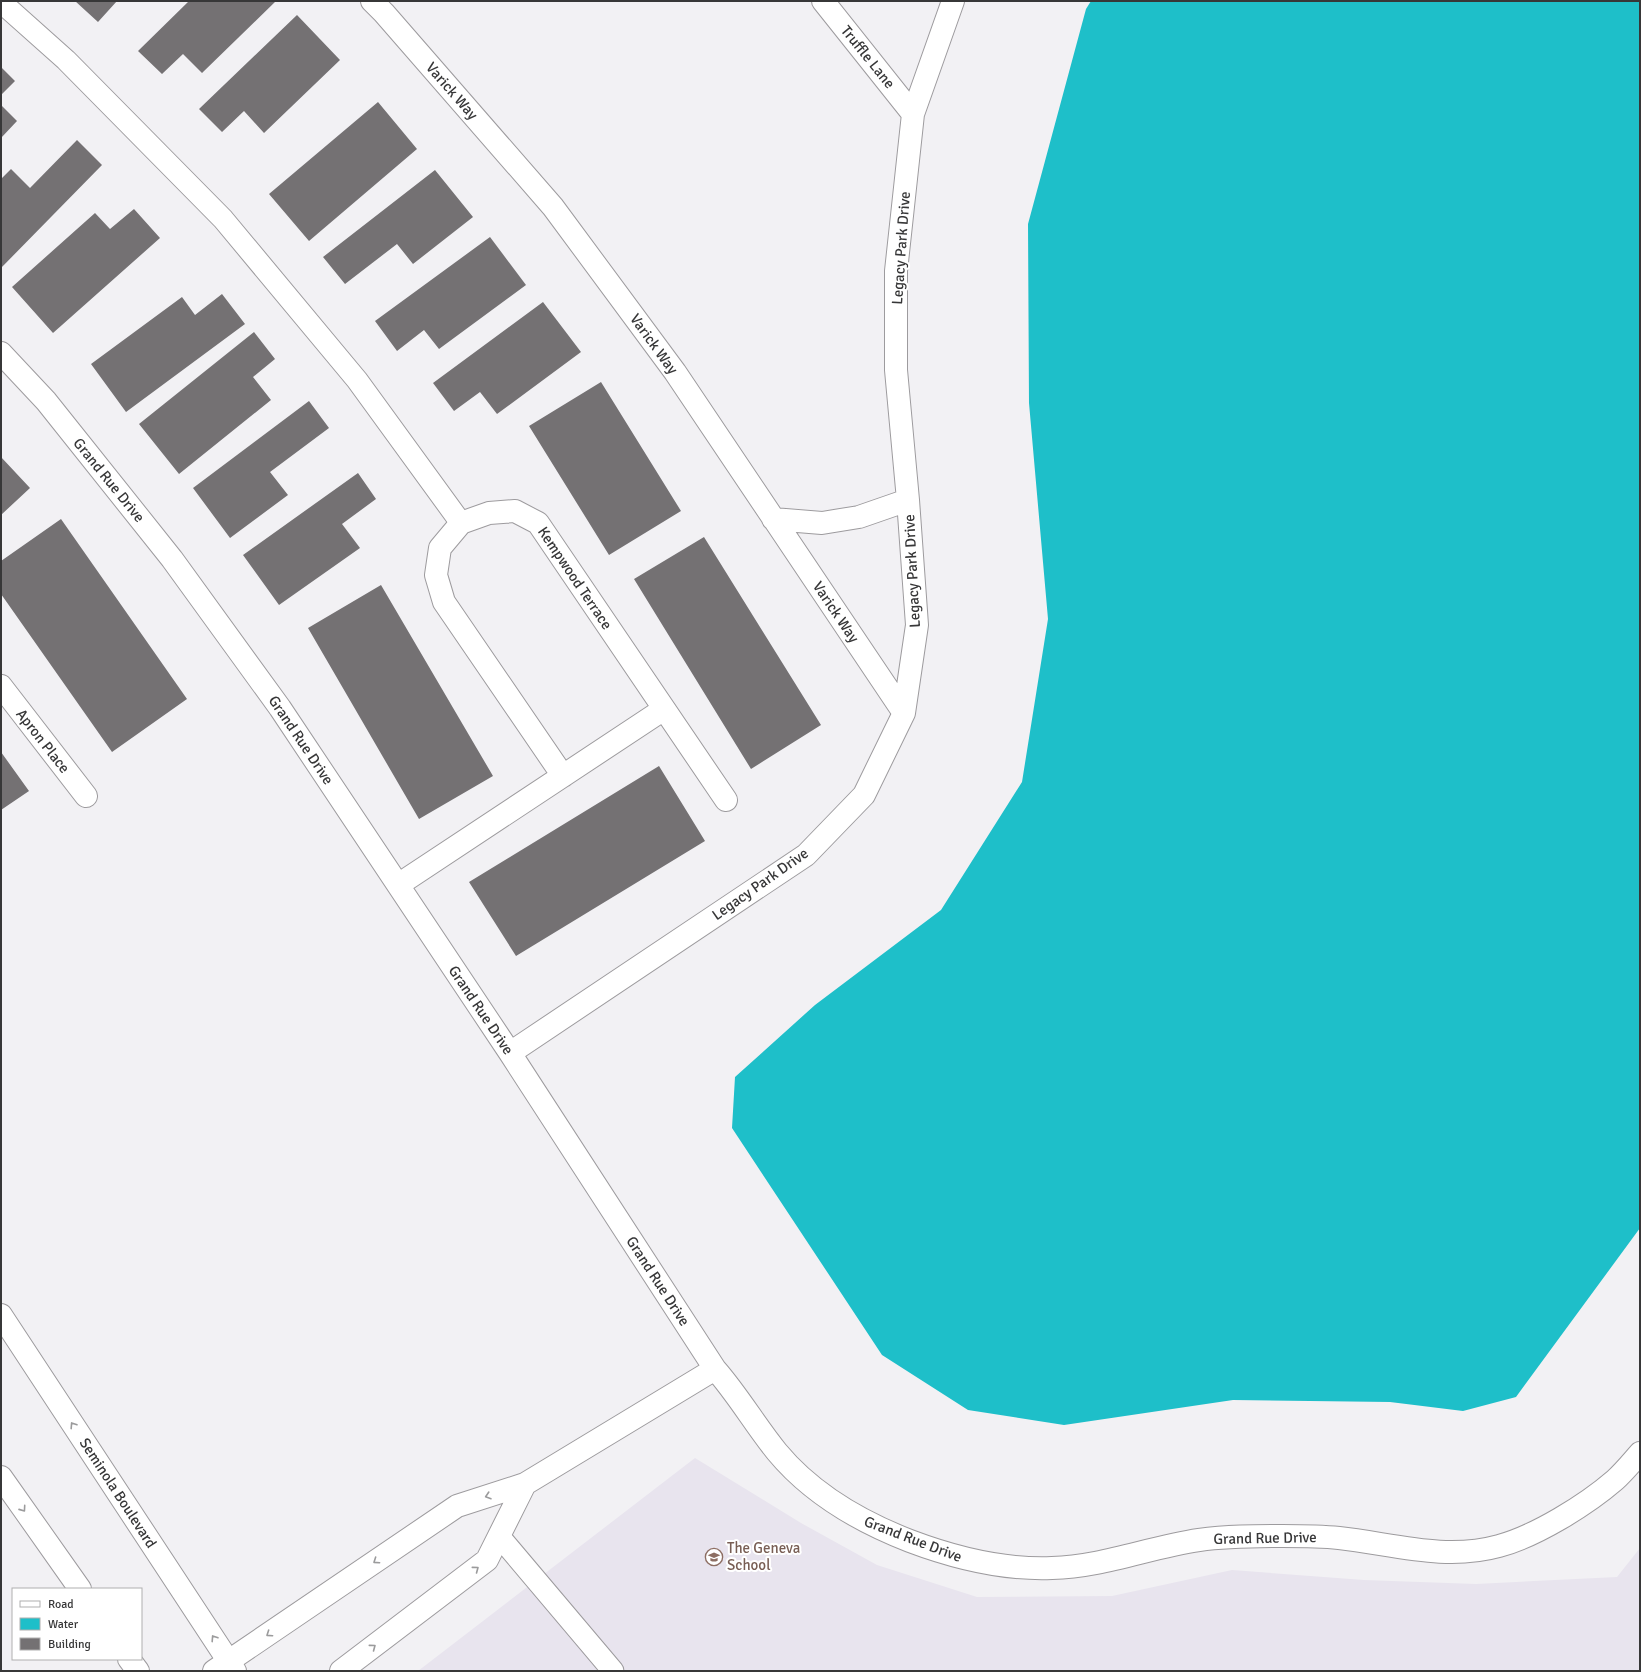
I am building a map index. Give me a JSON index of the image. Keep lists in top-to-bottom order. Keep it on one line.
{"streets":{"street":["Truffle Lane","Varick Way","Legacy Park Drive","Grand Rue Drive","Kempwood Terrace","Apron Place","Seminola Boulevard"]},"crossings":[["Truffle Lane","Legacy Park Drive"],["Varick Way","Legacy Park Drive"],["Legacy Park Drive","Grand Rue Drive"]],"places":{"school or university":["The Geneva School"]},"legend":["Road","Water","Building"]}
